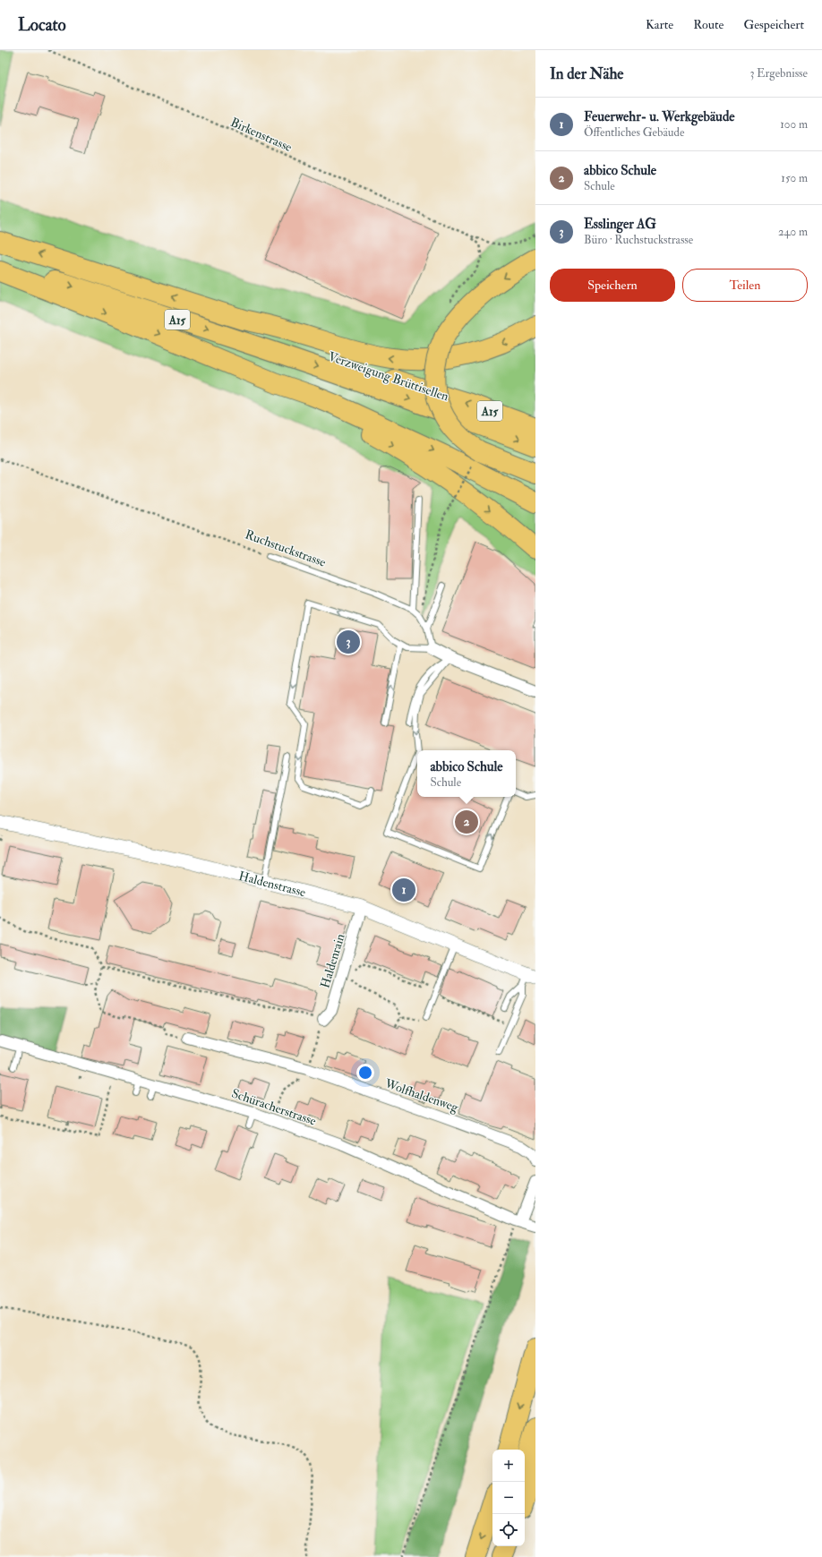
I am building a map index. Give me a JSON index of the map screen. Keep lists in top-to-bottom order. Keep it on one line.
{"streets":{"highway":["A15","Verzweigung Brüttisellen"],"street":["Haldenstrasse","Haldenrain","Wolfhaldenweg","Schüracherstrasse"],"lane":["Ruchstuckstrasse"],"path":["Birkenstrasse"]},"crossings":[["A15","Verzweigung Brüttisellen"],["Haldenstrasse","Haldenrain"]],"page":{"header":"Locato","nav":["Karte","Route","Gespeichert"],"heading":["In der Nähe","3 Ergebnisse"],"list":[{"mark":"1","name":"Feuerwehr- u. Werkgebäude","note":"Öffentliches Gebäude","value":"100 m"},{"mark":"2","name":"abbico Schule","note":"Schule","value":"150 m"},{"mark":"3","name":"Esslinger AG","note":"Büro · Ruchstuckstrasse","value":"240 m"}],"buttons":["Speichern","Teilen"],"pins":["3","2","1"],"popup":["abbico Schule","Schule"],"map_buttons":["+","−"]}}
